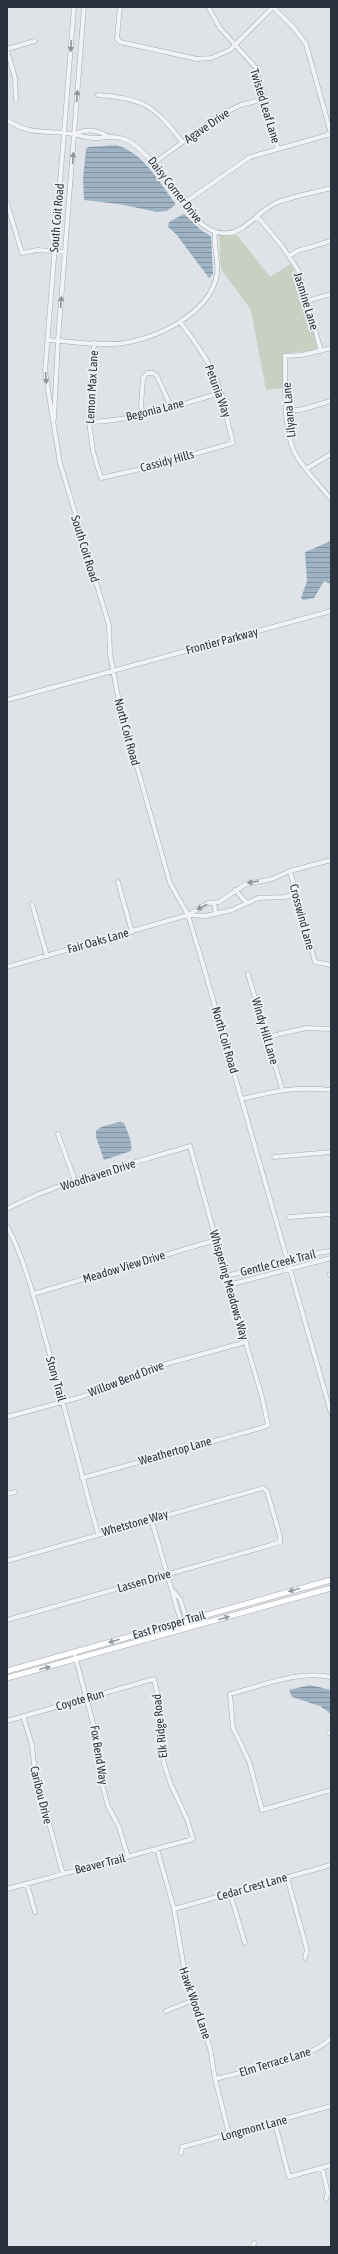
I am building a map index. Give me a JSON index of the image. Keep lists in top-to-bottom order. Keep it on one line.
{"streets":{"main road":["East Prosper Trail"],"street":["Twisted Leaf Lane","Agave Drive","Daisy Corner Drive","South Coit Road","Jasmine Lane","Lemon Max Lane","Petunia Way","Begonia Lane","Lilyana Lane","Cassidy Hills","Frontier Parkway","North Coit Road","Crosswind Lane","Fair Oaks Lane","Windy Hill Lane","Woodhaven Drive","Gentle Creek Trail","Meadow View Drive","Whispering Meadows Way","Stony Trail","Willow Bend Drive","Weathertop Lane","Whetstone Way","Lassen Drive","Coyote Run","Elk Ridge Road","Fox Bend Way","Caribou Drive","Beaver Trail","Cedar Crest Lane","Hawk Wood Lane","Elm Terrace Lane","Longmont Lane"]},"crossings":[["Twisted Leaf Lane","Agave Drive"],["Agave Drive","Daisy Corner Drive"],["Daisy Corner Drive","South Coit Road"],["Daisy Corner Drive","Jasmine Lane"],["South Coit Road","Frontier Parkway"],["South Coit Road","North Coit Road"],["Jasmine Lane","Lilyana Lane"],["Lemon Max Lane","Begonia Lane"],["Lemon Max Lane","Cassidy Hills"],["Petunia Way","Begonia Lane"],["Petunia Way","Cassidy Hills"],["Frontier Parkway","North Coit Road"],["North Coit Road","Fair Oaks Lane"],["North Coit Road","Gentle Creek Trail"],["Crosswind Lane","Fair Oaks Lane"],["Woodhaven Drive","Whispering Meadows Way"],["Gentle Creek Trail","Whispering Meadows Way"],["Meadow View Drive","Whispering Meadows Way"],["Meadow View Drive","Stony Trail"],["Whispering Meadows Way","Willow Bend Drive"],["Whispering Meadows Way","Weathertop Lane"],["Stony Trail","Willow Bend Drive"],["Stony Trail","Weathertop Lane"],["Stony Trail","Whetstone Way"],["Whetstone Way","Lassen Drive"],["East Prosper Trail","Fox Bend Way"],["Coyote Run","Elk Ridge Road"],["Coyote Run","Fox Bend Way"],["Coyote Run","Caribou Drive"],["Elk Ridge Road","Beaver Trail"],["Fox Bend Way","Beaver Trail"],["Caribou Drive","Beaver Trail"],["Beaver Trail","Hawk Wood Lane"],["Cedar Crest Lane","Hawk Wood Lane"],["Hawk Wood Lane","Elm Terrace Lane"],["Hawk Wood Lane","Longmont Lane"]]}
